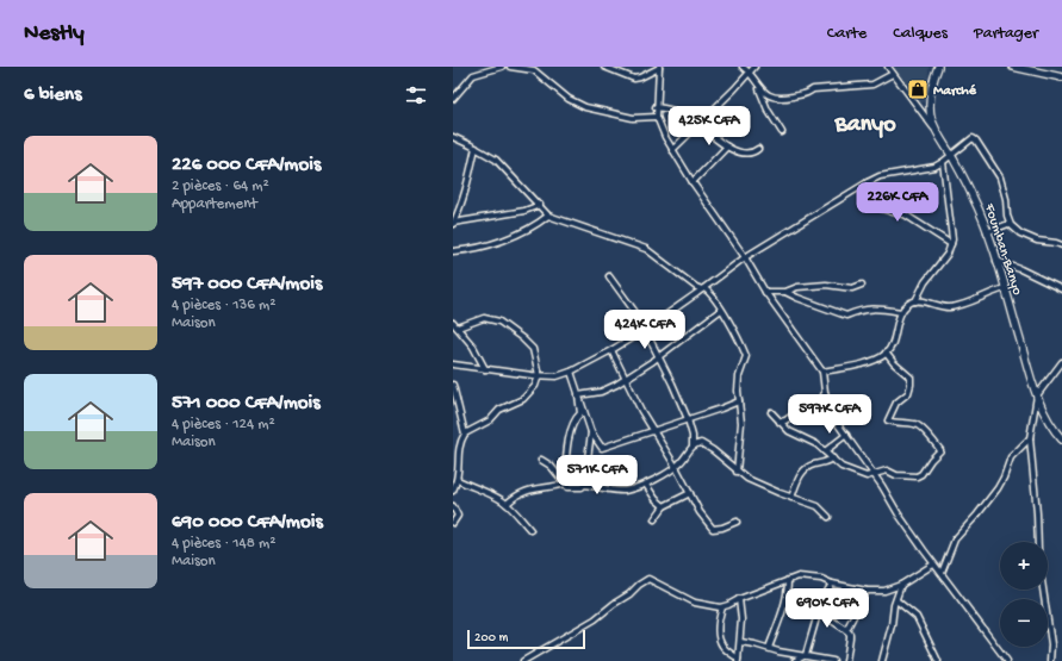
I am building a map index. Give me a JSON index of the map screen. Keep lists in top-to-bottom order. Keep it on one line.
{"streets":{"highway":["Foumban-Banyo"]},"districts":["Banyo"],"places":{"shop":["Marché"]},"scale_bar":"200 m","page":{"header":"Nestly","nav":["Carte","Calques","Partager"],"heading":"6 biens","price":["425K CFA","226K CFA","424K CFA","597K CFA","571K CFA","690K CFA"],"list":[{"name":"226 000 CFA/mois","note":"2 pièces · 64 m² · Appartement"},{"name":"597 000 CFA/mois","note":"4 pièces · 136 m² · Maison"},{"name":"571 000 CFA/mois","note":"4 pièces · 124 m² · Maison"},{"name":"690 000 CFA/mois","note":"4 pièces · 148 m² · Maison"}],"map_buttons":["+","−"],"scale":"200 m"}}
